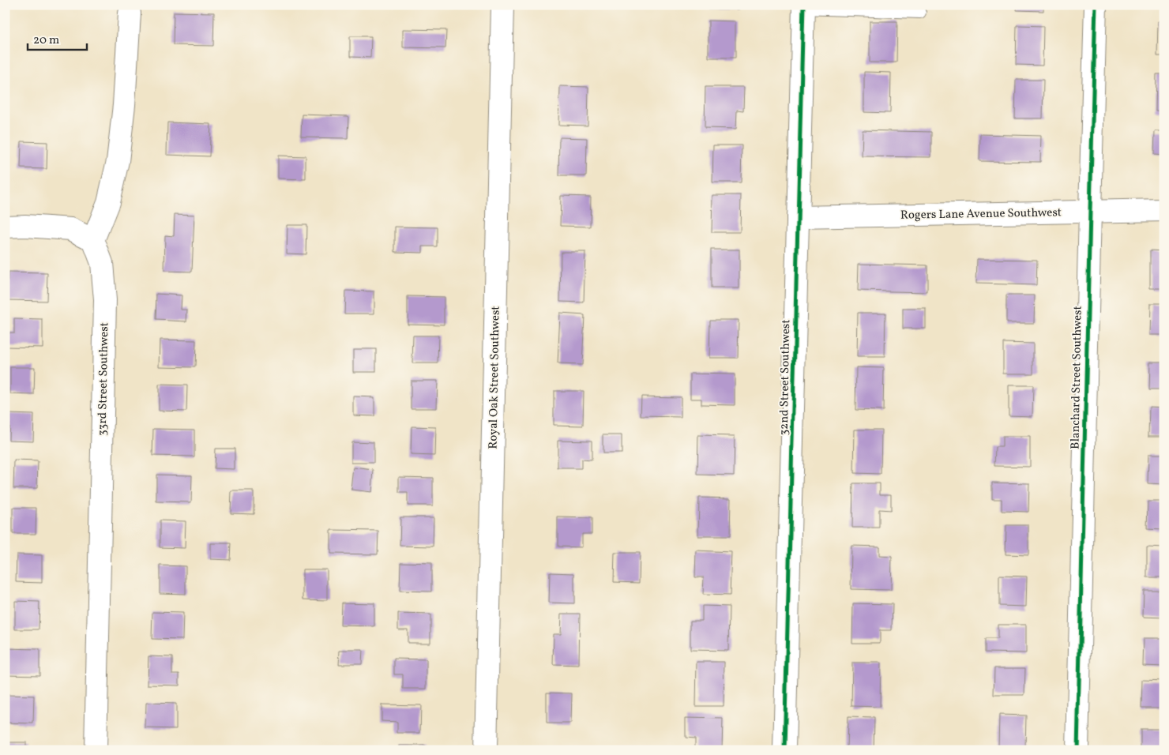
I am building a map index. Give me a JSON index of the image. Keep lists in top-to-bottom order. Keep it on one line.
{"streets":{"street":["Rogers Lane Avenue Southwest","Royal Oak Street Southwest","32nd Street Southwest","Blanchard Street Southwest","33rd Street Southwest"]},"crossings":[["Rogers Lane Avenue Southwest","32nd Street Southwest"],["Rogers Lane Avenue Southwest","Blanchard Street Southwest"]],"scale_bar":"20 m"}
